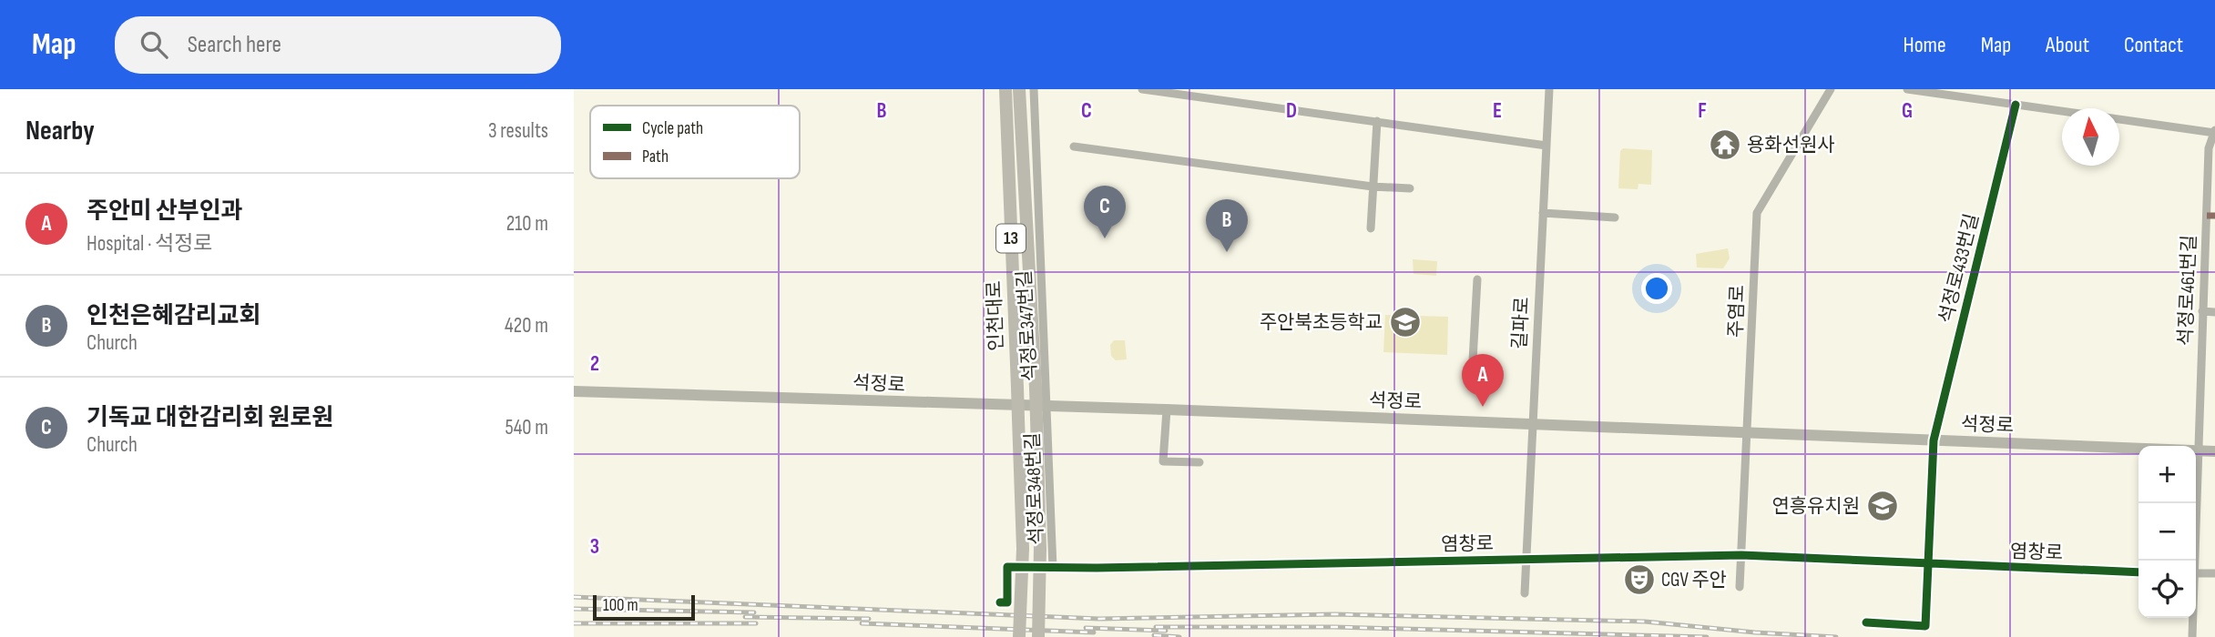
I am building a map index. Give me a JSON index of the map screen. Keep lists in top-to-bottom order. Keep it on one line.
{"streets":{"highway":["13","인천대로"],"main road":["석정로"],"street":["석정로433번길","석정로461번길","주염로","길파로","석정로347번길","석정로348번길","염창로"]},"crossings":[["석정로433번길","석정로"],["석정로433번길","염창로"],["석정로461번길","석정로"],["주염로","석정로"],["주염로","염창로"],["길파로","석정로"],["길파로","염창로"],["석정로347번길","석정로"],["석정로347번길","석정로348번길"],["석정로","석정로348번길"],["석정로348번길","염창로"]],"places":{"temple":["용화선원사"],"school or university":["주안북초등학교","연흥유치원"],"theatre":["CGV 주안"]},"legend":["Cycle path","Path"],"scale_bar":"100 m","north":"top","page":{"header":"Map","search":"Search here","nav":["Home","Map","About","Contact"],"heading":["Nearby","3 results"],"list":[{"mark":"A","name":"주안미 산부인과","note":"Hospital · 석정로","value":"210 m"},{"mark":"B","name":"인천은혜감리교회","note":"Church","value":"420 m"},{"mark":"C","name":"기독교 대한감리회 원로원","note":"Church","value":"540 m"}],"pins":["C","B","A"],"map_buttons":["+","−"],"scale":"100 m"},"grid":{"columns":["B","C","D","E","F","G"],"rows":["2","3"]}}
